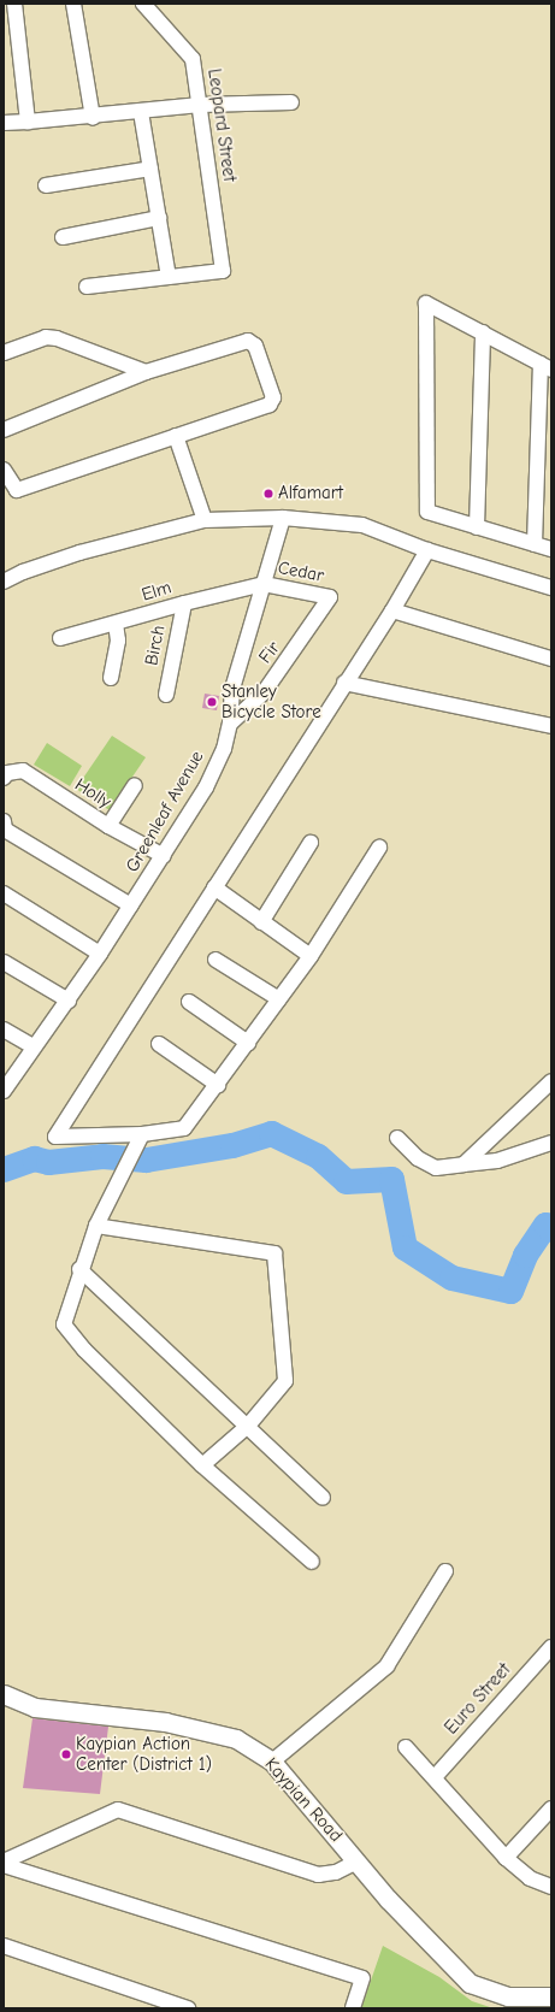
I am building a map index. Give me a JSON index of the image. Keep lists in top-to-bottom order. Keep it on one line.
{"streets":{"main road":["Kaypian Road"],"street":["Leopard Street","Cedar","Elm","Birch","Fir","Holly","Greenleaf Avenue","Euro Street"]},"crossings":[["Cedar","Elm"],["Cedar","Fir"],["Cedar","Greenleaf Avenue"],["Elm","Birch"],["Elm","Greenleaf Avenue"],["Fir","Greenleaf Avenue"],["Holly","Greenleaf Avenue"]],"places":["Alfamart","Stanley Bicycle Store","Kaypian Action Center (District 1)"]}
